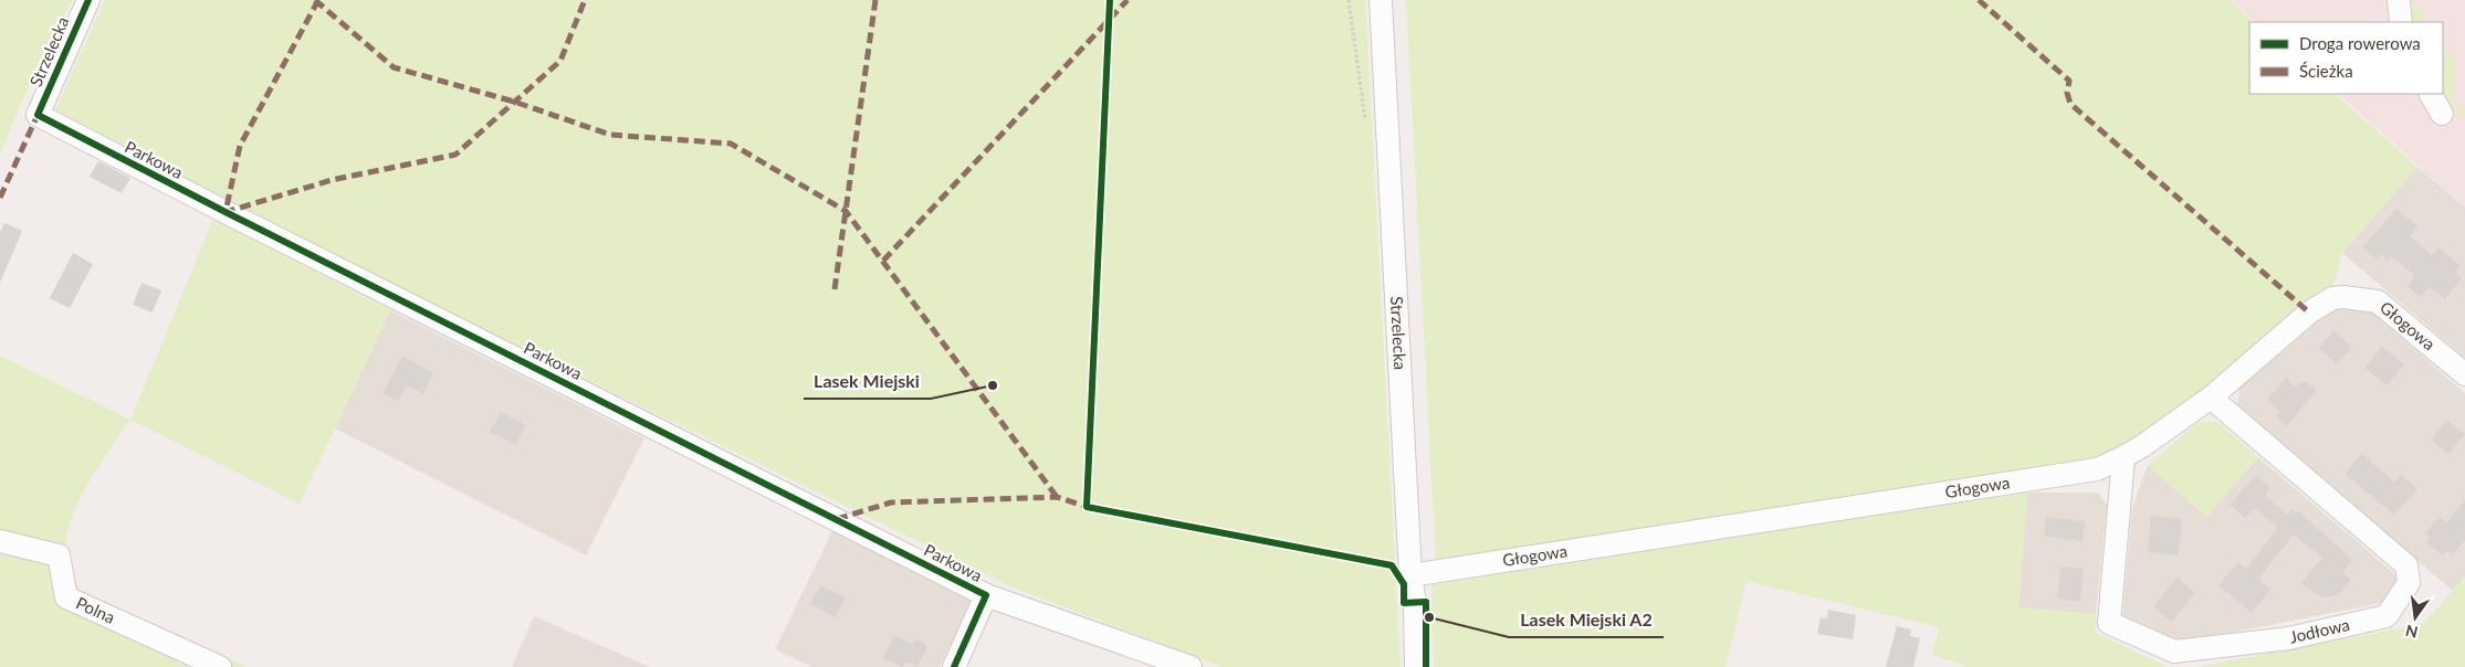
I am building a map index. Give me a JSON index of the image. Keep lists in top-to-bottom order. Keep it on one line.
{"streets":{"street":["Strzelecka","Parkowa","Głogowa","Polna","Jodłowa"]},"crossings":[["Strzelecka","Parkowa"],["Strzelecka","Głogowa"],["Głogowa","Jodłowa"]],"places":["Lasek Miejski","Lasek Miejski A2"],"legend":["Droga rowerowa","Ścieżka"],"north":"bottom"}
